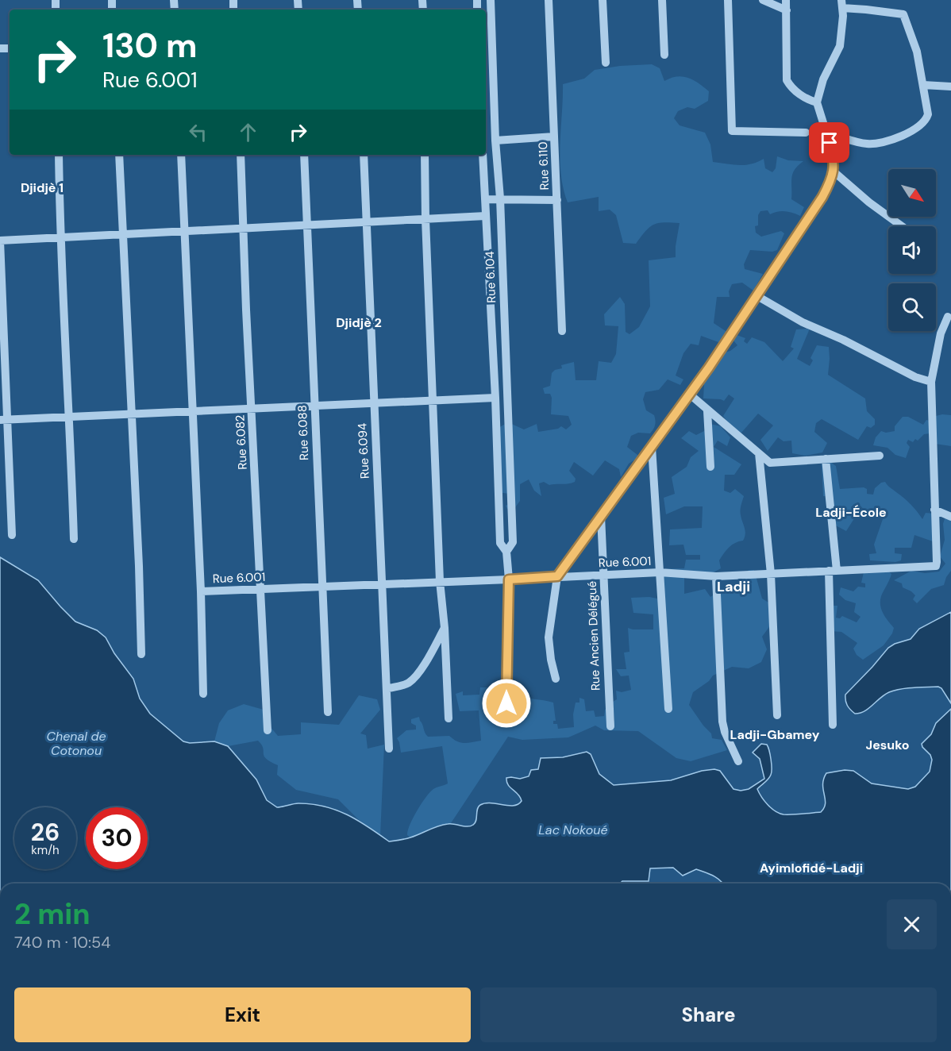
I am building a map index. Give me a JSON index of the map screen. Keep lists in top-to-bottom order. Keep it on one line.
{"streets":{"street":["Rue 6.110","Rue 6.104","Rue 6.088","Rue 6.082","Rue 6.094","Rue 6.001","Rue Ancien Délégué"]},"crossings":[["Rue 6.104","Rue 6.001"],["Rue 6.088","Rue 6.001"],["Rue 6.082","Rue 6.001"],["Rue 6.094","Rue 6.001"],["Rue 6.001","Rue Ancien Délégué"]],"districts":["Djidjè 1","Djidjè 2","Ladji-École","Ladji","Ladji-Gbamey","Jesuko","Ayimlofidé-Ladji"],"water":["Chenal de Cotonou","Lac Nokoué"],"north":"bottom right","page":{"turn":["130 m","Rue 6.001"],"speed":"26 km/h","limit":"30","heading":["2 min","740 m · 10:54"],"buttons":["Exit","Share"]}}
